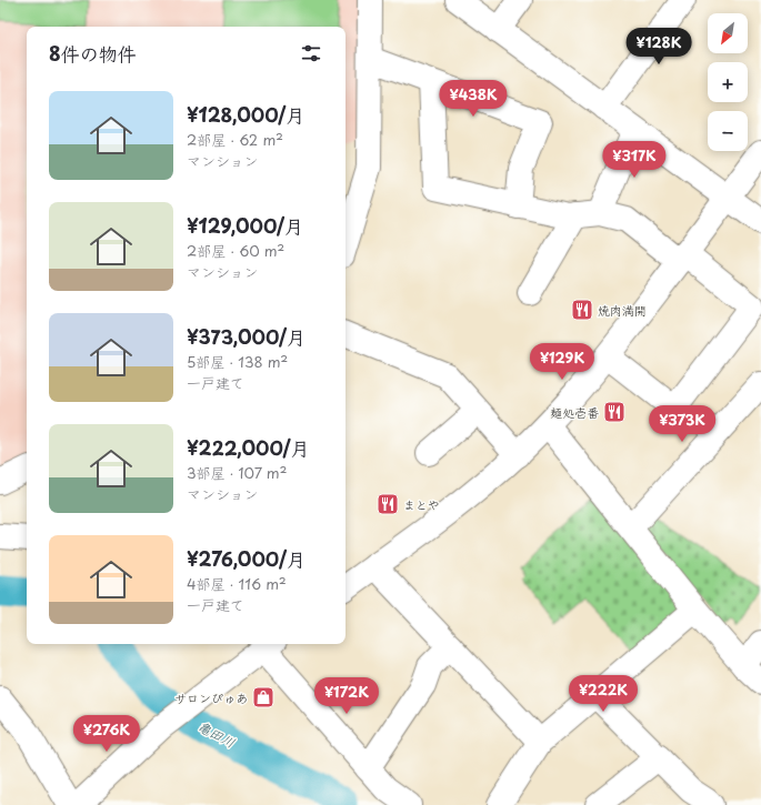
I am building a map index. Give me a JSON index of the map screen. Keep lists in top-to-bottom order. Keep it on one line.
{"water":["亀田川"],"places":{"restaurant":["焼肉満開","麺処壱番","まとや"],"shop":["サロンぴゅあ"]},"north":"bottom left","page":{"map_buttons":["+","−"],"heading":"8件の物件","price":["¥128K","¥438K","¥317K","¥129K","¥373K","¥222K","¥172K","¥276K"],"list":[{"name":"¥128,000/月","note":"2部屋 · 62 m² · マンション"},{"name":"¥129,000/月","note":"2部屋 · 60 m² · マンション"},{"name":"¥373,000/月","note":"5部屋 · 138 m² · 一戸建て"},{"name":"¥222,000/月","note":"3部屋 · 107 m² · マンション"},{"name":"¥276,000/月","note":"4部屋 · 116 m² · 一戸建て"}]}}
